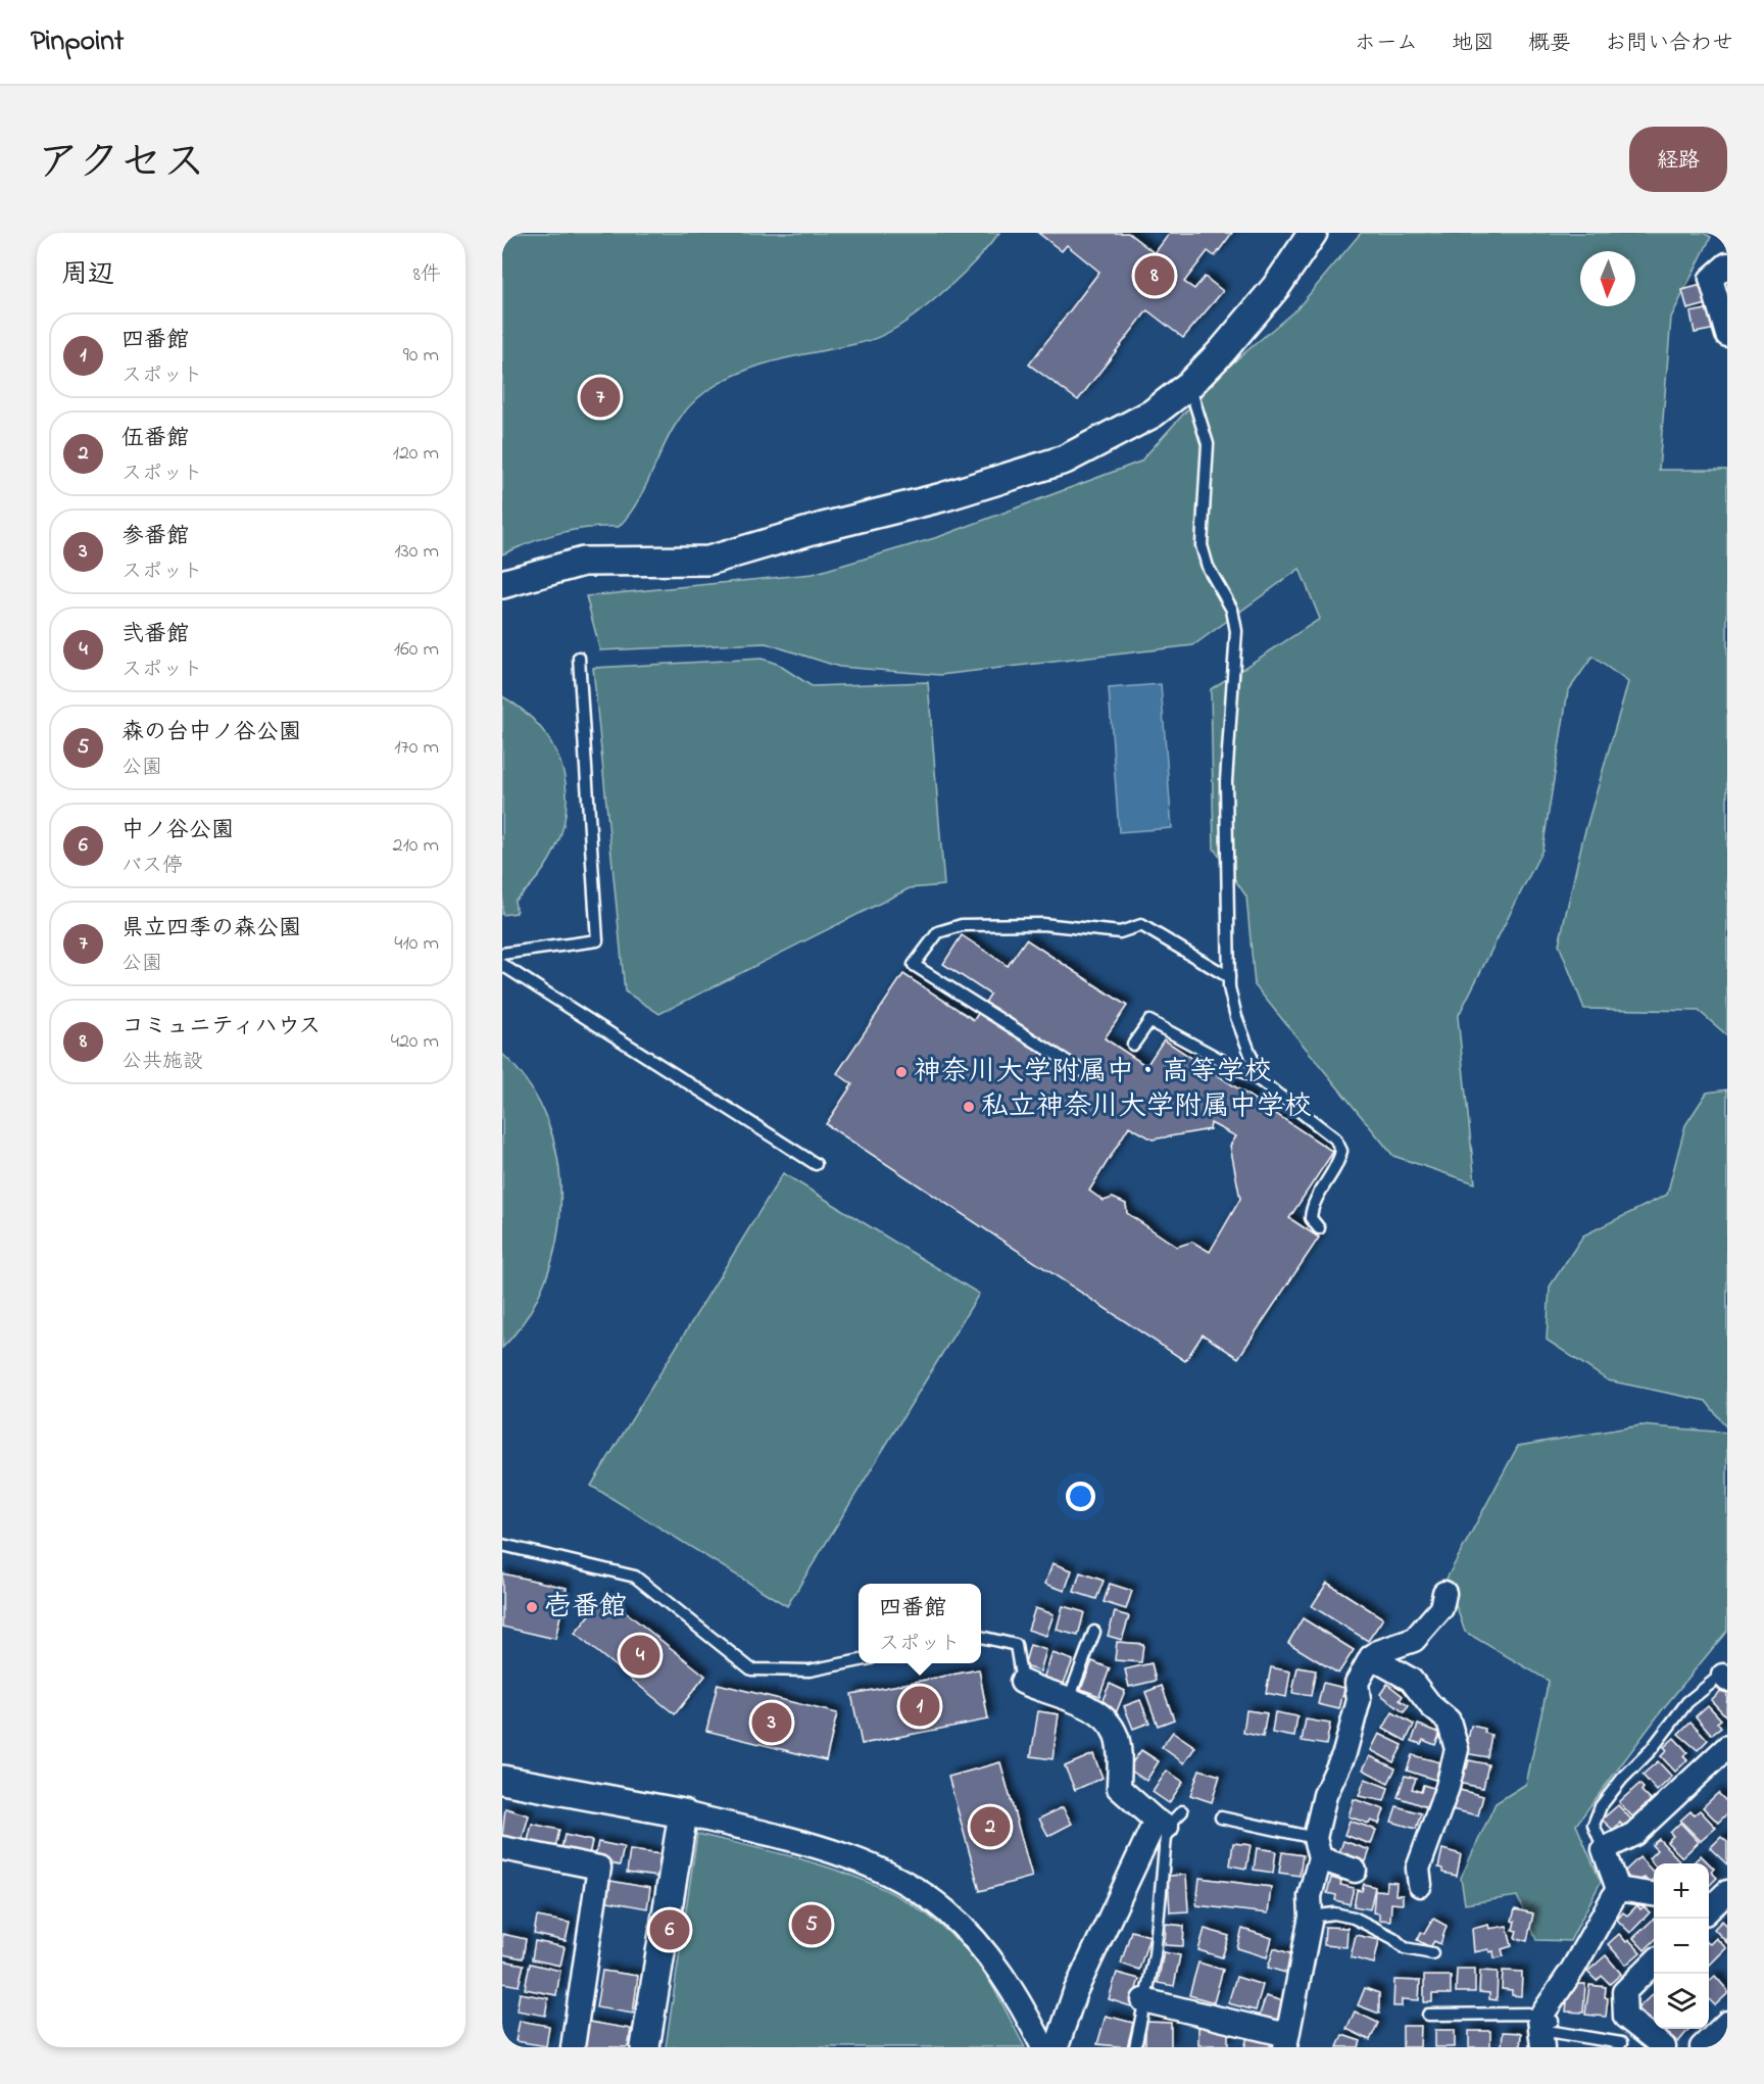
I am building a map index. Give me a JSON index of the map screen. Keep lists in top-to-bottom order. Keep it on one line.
{"places":["神奈川大学附属中・高等学校","私立神奈川大学附属中学校","壱番館"],"north":"bottom","page":{"header":"Pinpoint","nav":["ホーム","地図","概要","お問い合わせ"],"title":"アクセス","buttons":"経路","heading":["周辺","8件"],"pins":["8","7","4","1","3","2","5","6"],"list":[{"mark":"1","name":"四番館","note":"スポット","value":"90 m"},{"mark":"2","name":"伍番館","note":"スポット","value":"120 m"},{"mark":"3","name":"参番館","note":"スポット","value":"130 m"},{"mark":"4","name":"弐番館","note":"スポット","value":"160 m"},{"mark":"5","name":"森の台中ノ谷公園","note":"公園","value":"170 m"},{"mark":"6","name":"中ノ谷公園","note":"バス停","value":"210 m"},{"mark":"7","name":"県立四季の森公園","note":"公園","value":"410 m"},{"mark":"8","name":"コミュニティハウス","note":"公共施設","value":"420 m"}],"popup":["四番館","スポット"],"map_buttons":["+","−"]}}
